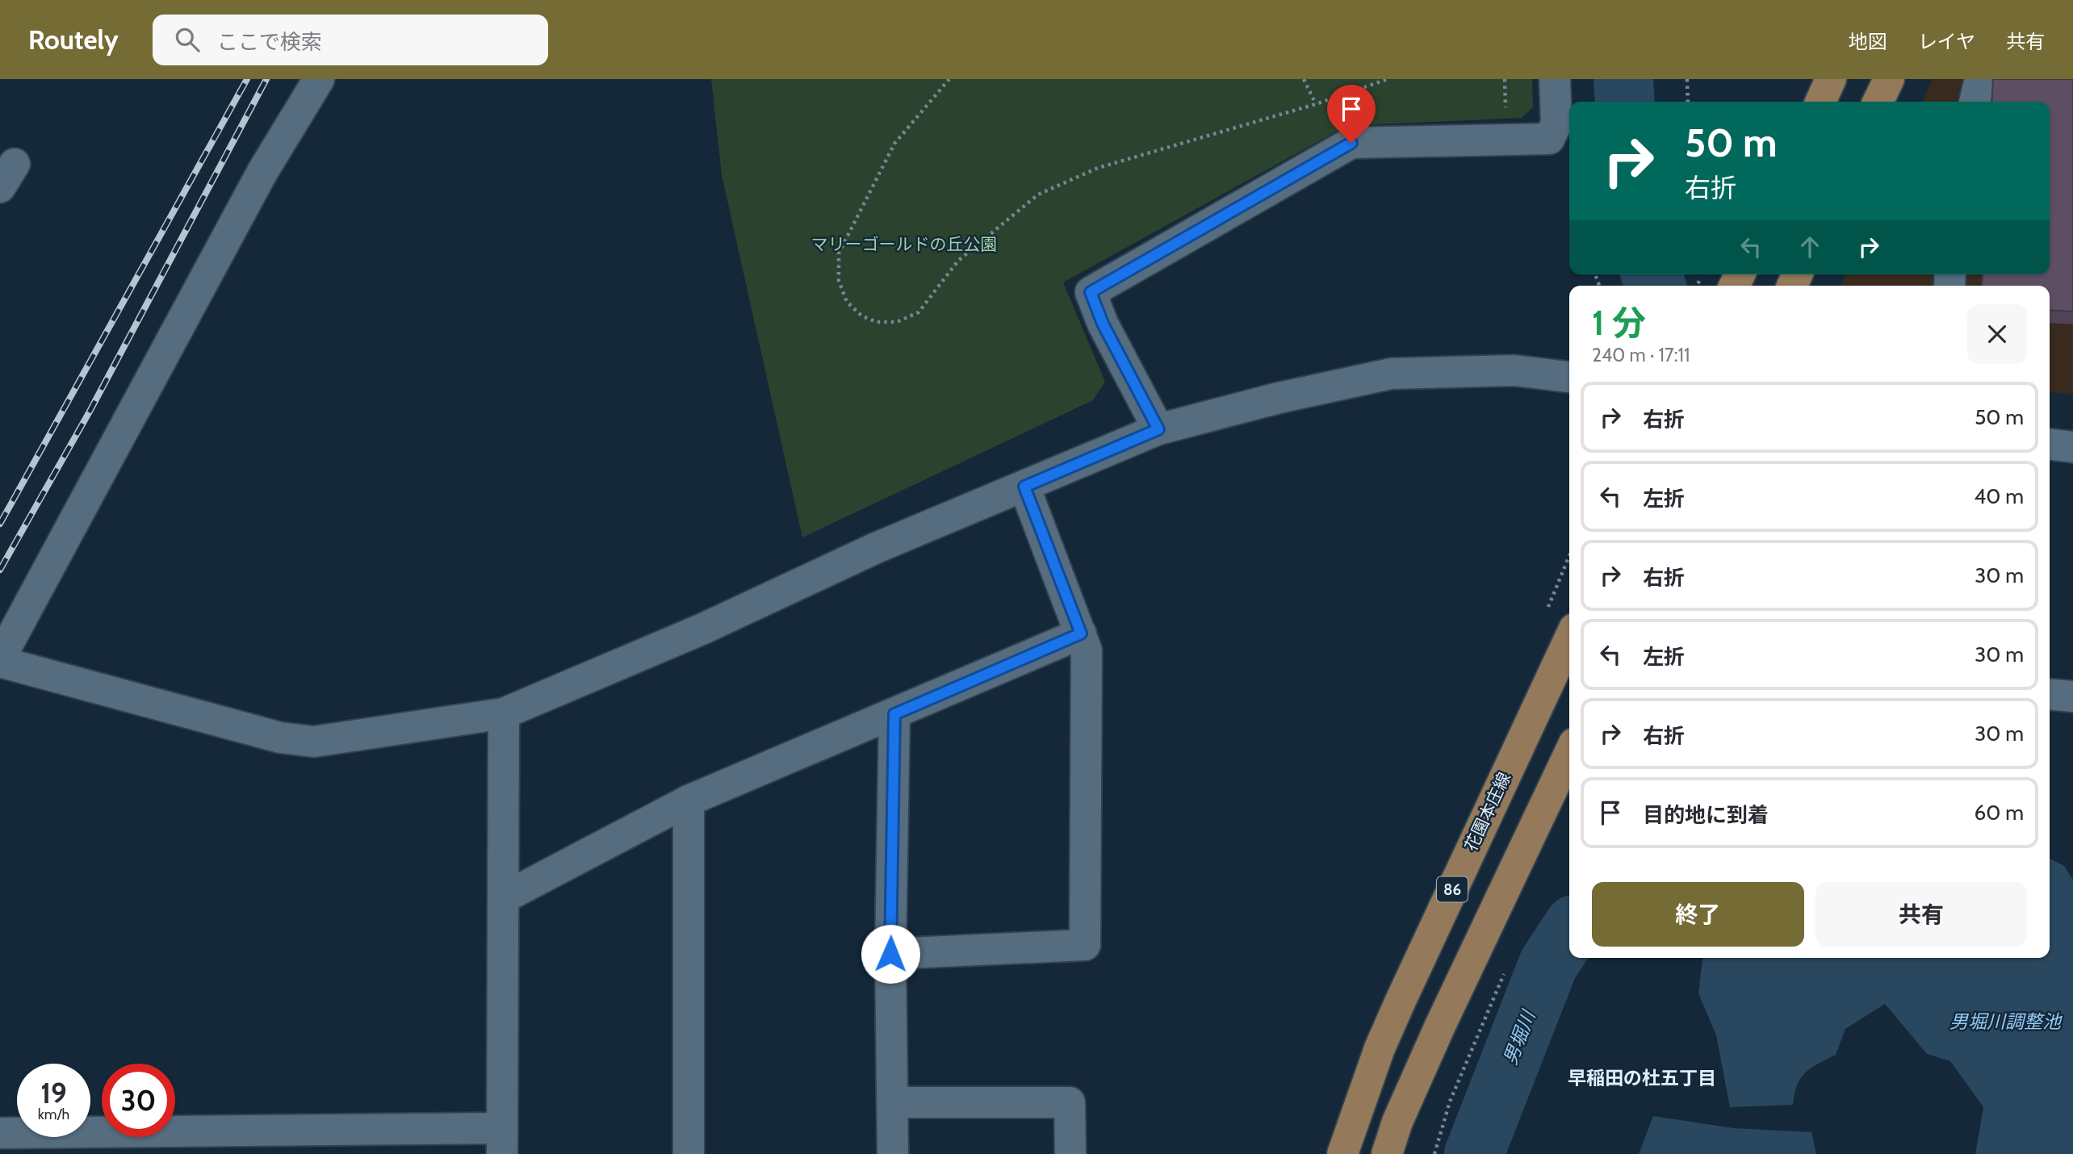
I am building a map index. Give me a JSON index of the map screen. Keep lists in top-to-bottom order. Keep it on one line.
{"streets":{"main road":["花園本庄線","86"]},"districts":["早稲田の杜五丁目"],"water":["男堀川調整池","男堀川"],"parks":["マリーゴールドの丘公園"],"page":{"header":"Routely","search":"ここで検索","nav":["地図","レイヤ","共有"],"turn":["50 m","右折"],"heading":["1 分","240 m · 17:11"],"list":[{"name":"右折","value":"50 m"},{"name":"左折","value":"40 m"},{"name":"右折","value":"30 m"},{"name":"左折","value":"30 m"},{"name":"右折","value":"30 m"},{"name":"目的地に到着","value":"60 m"}],"buttons":["終了","共有"],"speed":"19 km/h","limit":"30"}}
